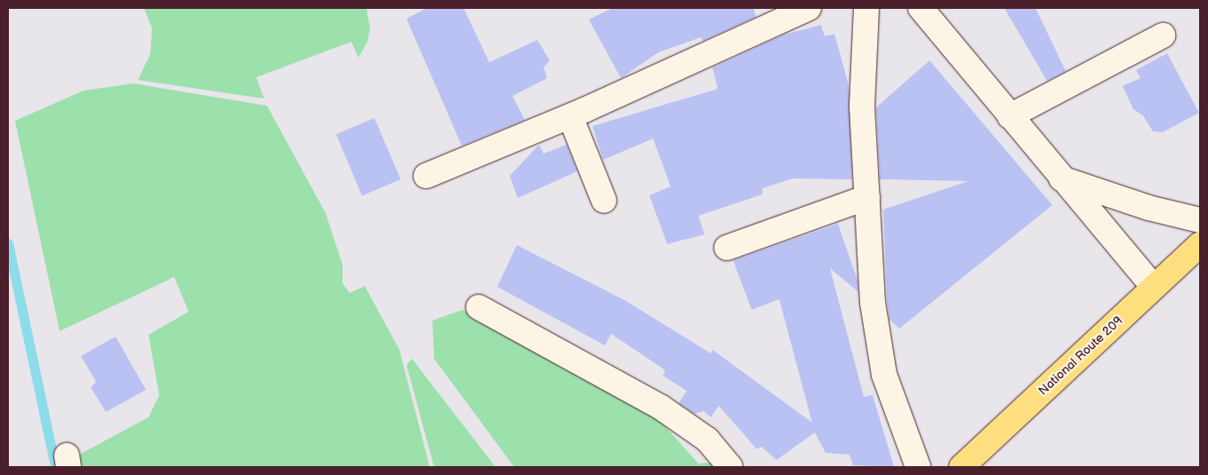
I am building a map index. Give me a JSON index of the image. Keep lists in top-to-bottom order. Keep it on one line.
{"streets":{"highway":["National Route 209"]}}
